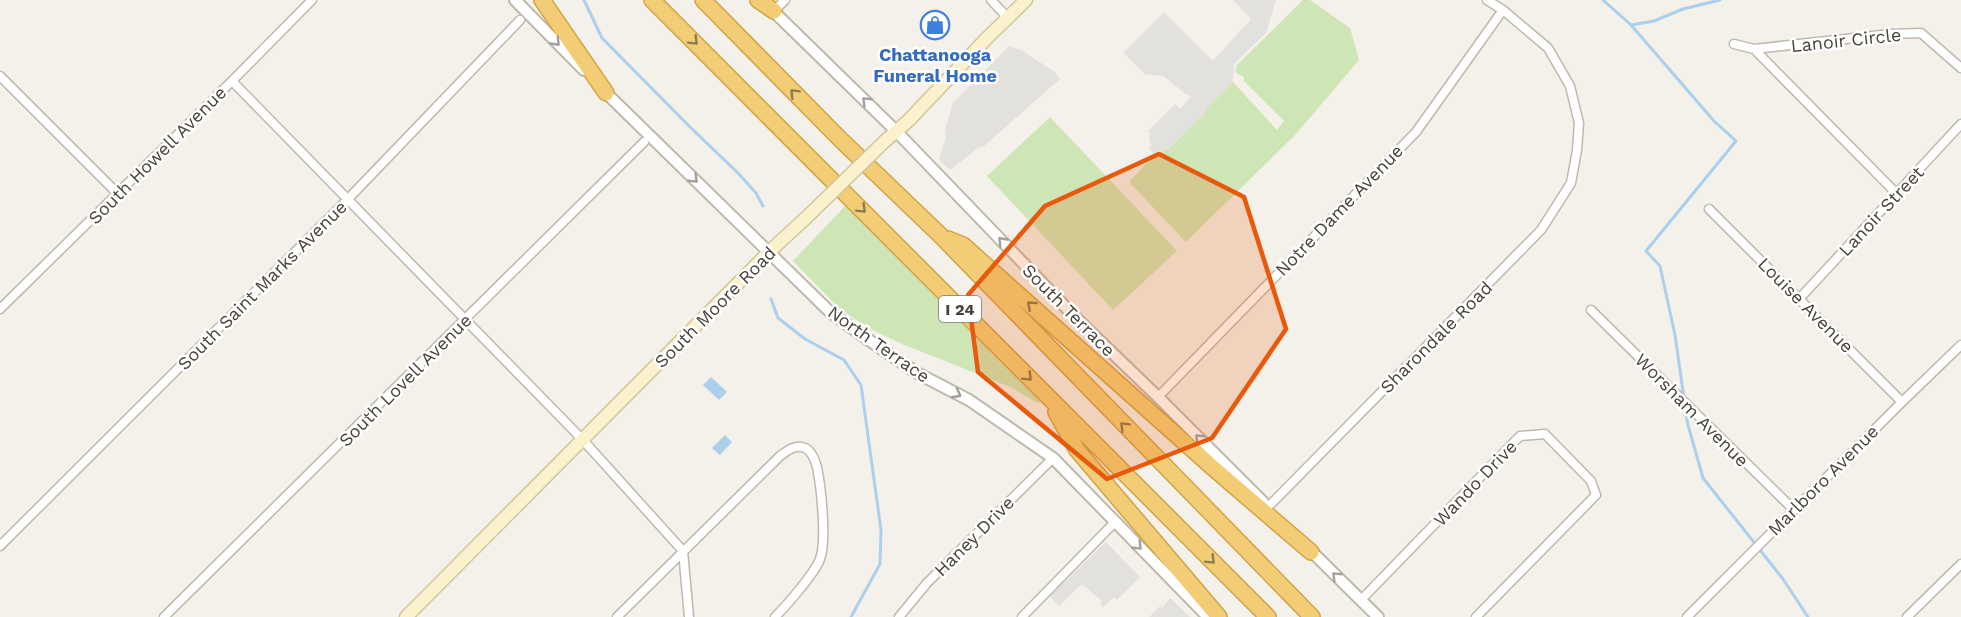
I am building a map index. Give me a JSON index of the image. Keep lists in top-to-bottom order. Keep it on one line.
{"streets":{"highway":["I 24"],"main road":["South Moore Road"],"street":["Lanoir Circle","South Howell Avenue","Notre Dame Avenue","Lanoir Street","South Saint Marks Avenue","Louise Avenue","South Terrace","Sharondale Road","North Terrace","South Lovell Avenue","Worsham Avenue","Marlboro Avenue","Wando Drive","Haney Drive"]},"crossings":[["Lanoir Circle","Lanoir Street"],["Notre Dame Avenue","South Terrace"],["Notre Dame Avenue","Sharondale Road"],["Lanoir Street","Louise Avenue"],["Louise Avenue","Marlboro Avenue"],["South Moore Road","South Terrace"],["South Moore Road","North Terrace"],["South Terrace","Sharondale Road"],["South Terrace","Wando Drive"],["North Terrace","Haney Drive"],["Worsham Avenue","Marlboro Avenue"]],"one_way":["South Terrace","North Terrace"],"places":{"shop":["Chattanooga Funeral Home"]}}
